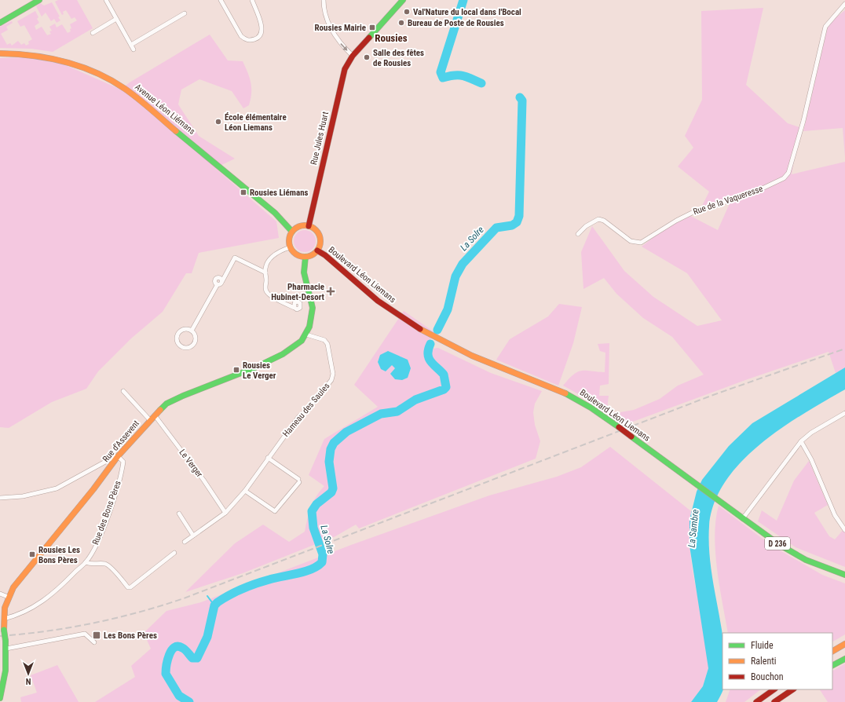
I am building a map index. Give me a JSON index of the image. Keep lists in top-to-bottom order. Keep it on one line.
{"streets":{"main road":["Avenue Léon Liémans","Rue Jules Huart","Boulevard Léon Liemans","Rue d'Assevent","D 236"],"street":["Rue de la Vaqueresse","Hameau des Saules","Le Verger","Rue des Bons Pères"]},"crossings":[["Avenue Léon Liémans","Rue Jules Huart"],["Avenue Léon Liémans","Boulevard Léon Liemans"],["Avenue Léon Liémans","Rue d'Assevent"],["Rue Jules Huart","Boulevard Léon Liemans"],["Rue Jules Huart","Rue d'Assevent"],["Boulevard Léon Liemans","Rue d'Assevent"],["Hameau des Saules","Rue d'Assevent"],["Rue d'Assevent","Le Verger"],["Rue d'Assevent","Rue des Bons Pères"]],"districts":["Rousies"],"water":["La Solre","La Sambre"],"places":{"other":["Val'Nature du local dans l'Bocal","Bureau de Poste de Rousies","Salle des fêtes de Rousies","École élémentaire Léon Liemans"],"transit":["Rousies Mairie","Rousies Liémans","Rousies Le Verger","Rousies Les Bons Pères","Les Bons Pères"],"health":["Pharmacie Hubinet-Desort"]},"legend":["Fluide","Ralenti","Bouchon"],"north":"bottom"}
